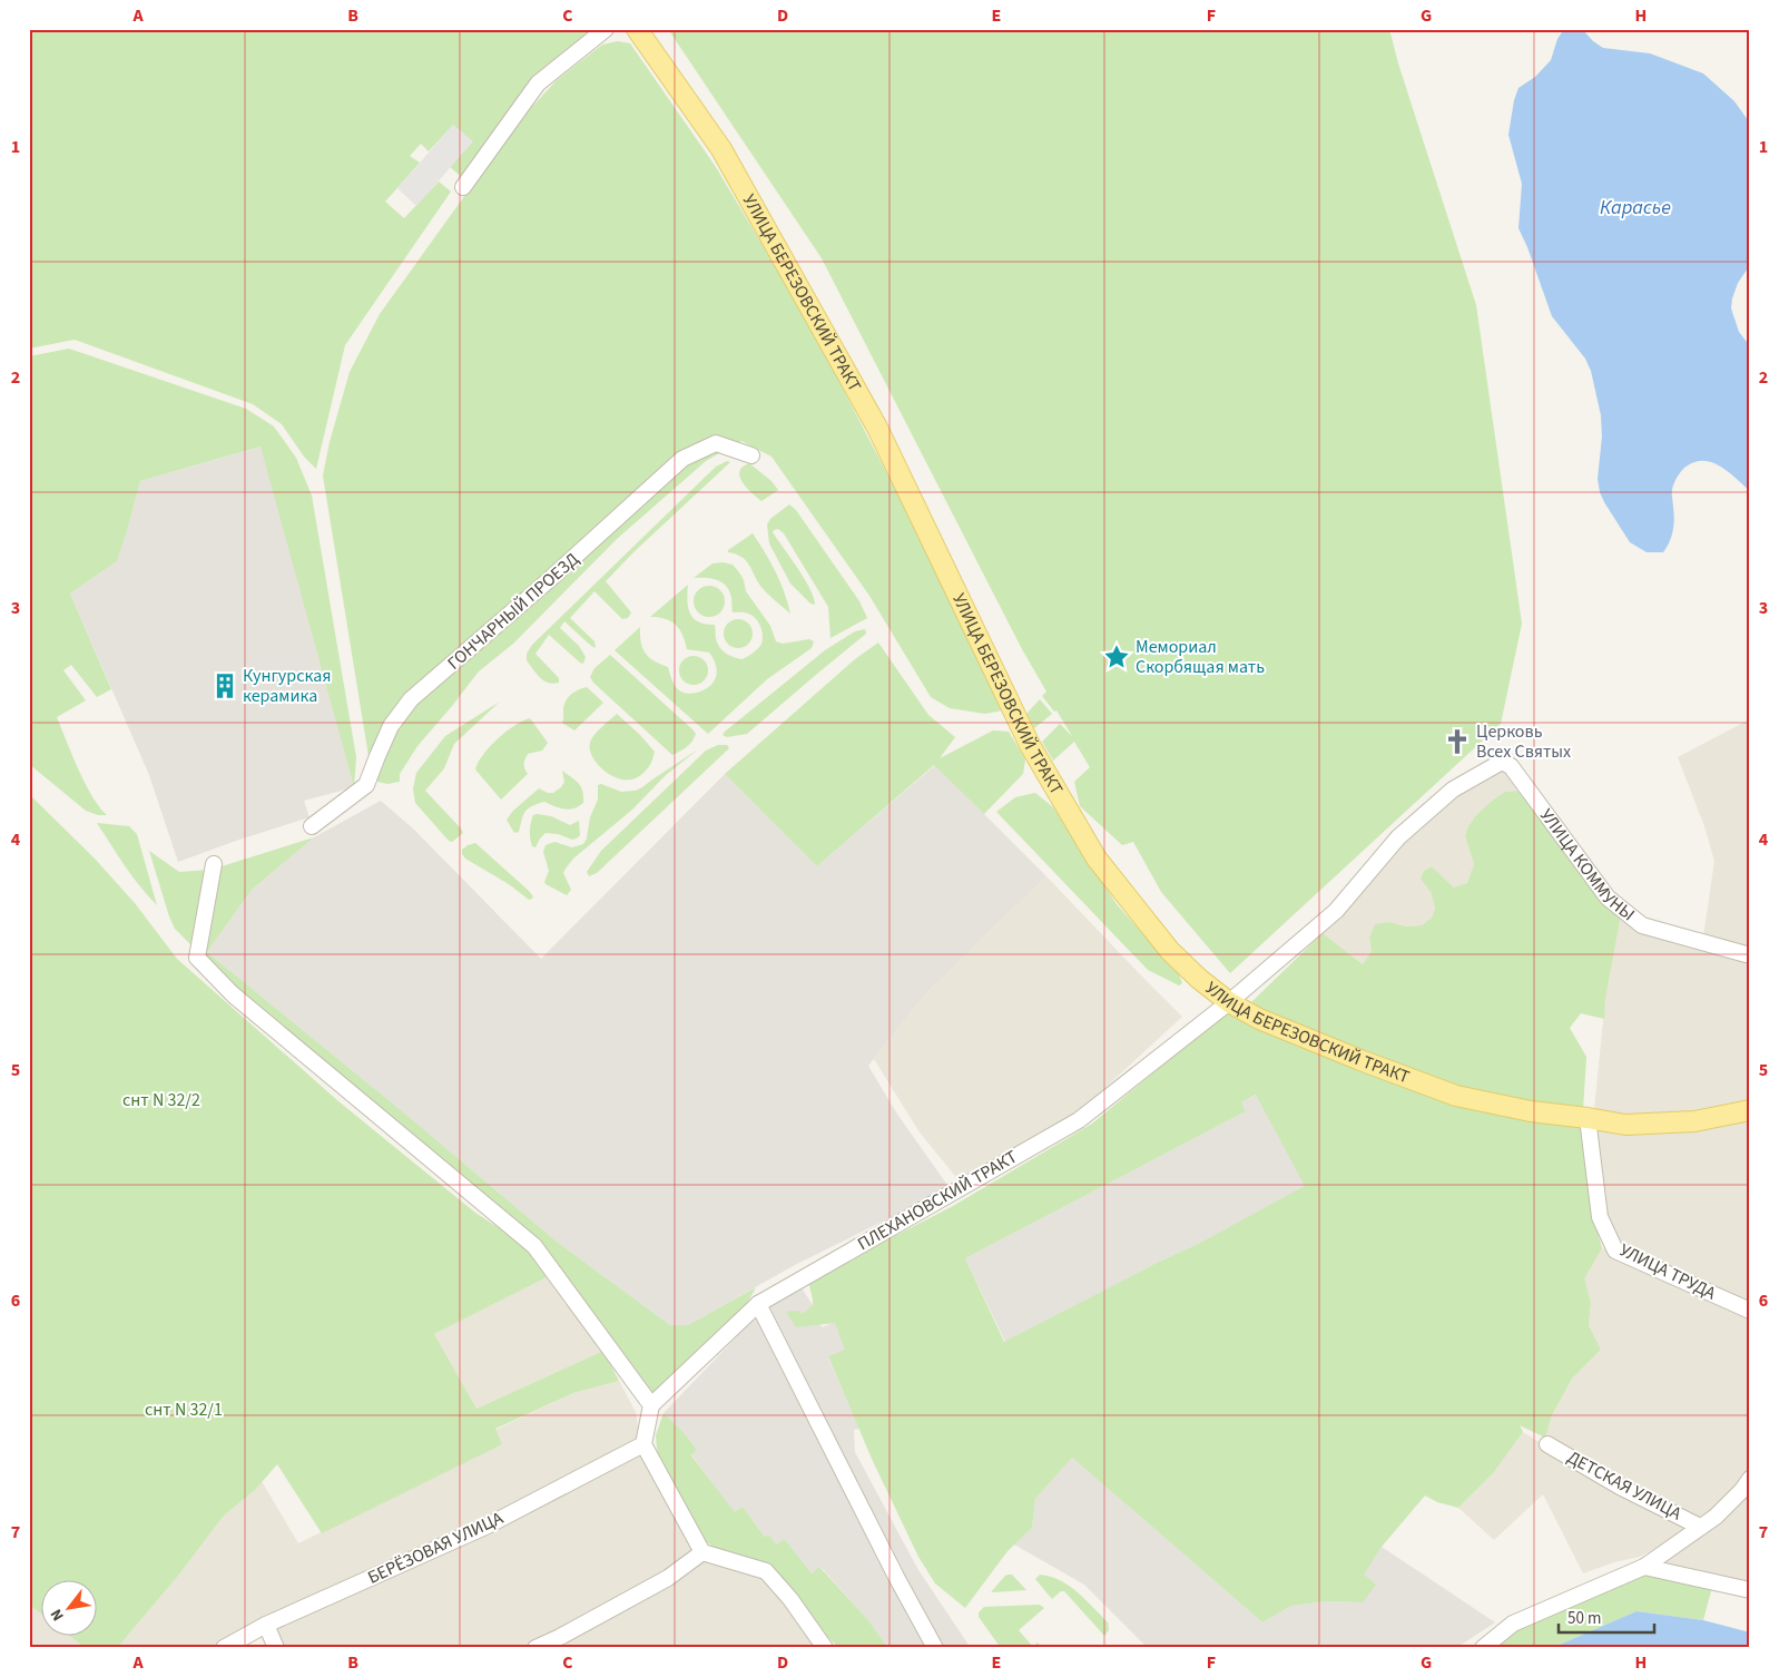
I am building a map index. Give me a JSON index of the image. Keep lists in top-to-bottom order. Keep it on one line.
{"streets":{"main road":["УЛИЦА БЕРЕЗОВСКИЙ ТРАКТ"],"street":["ГОНЧАРНЫЙ ПРОЕЗД","УЛИЦА КОММУНЫ","ПЛЕХАНОВСКИЙ ТРАКТ","УЛИЦА ТРУДА","ДЕТСКАЯ УЛИЦА","БЕРЁЗОВАЯ УЛИЦА"]},"crossings":[["УЛИЦА БЕРЕЗОВСКИЙ ТРАКТ","ПЛЕХАНОВСКИЙ ТРАКТ"],["УЛИЦА БЕРЕЗОВСКИЙ ТРАКТ","УЛИЦА ТРУДА"],["УЛИЦА КОММУНЫ","ПЛЕХАНОВСКИЙ ТРАКТ"]],"water":["Карасье"],"parks":["снт N 32/2","снт N 32/1"],"places":{"place":["Мемориал Скорбящая мать"],"building":["Кунгурская керамика"],"church":["Церковь Всех Святых"]},"scale_bar":"50 m","north":"bottom left","grid":{"columns":["A","B","C","D","E","F","G","H"],"rows":["1","2","3","4","5","6","7"]}}
